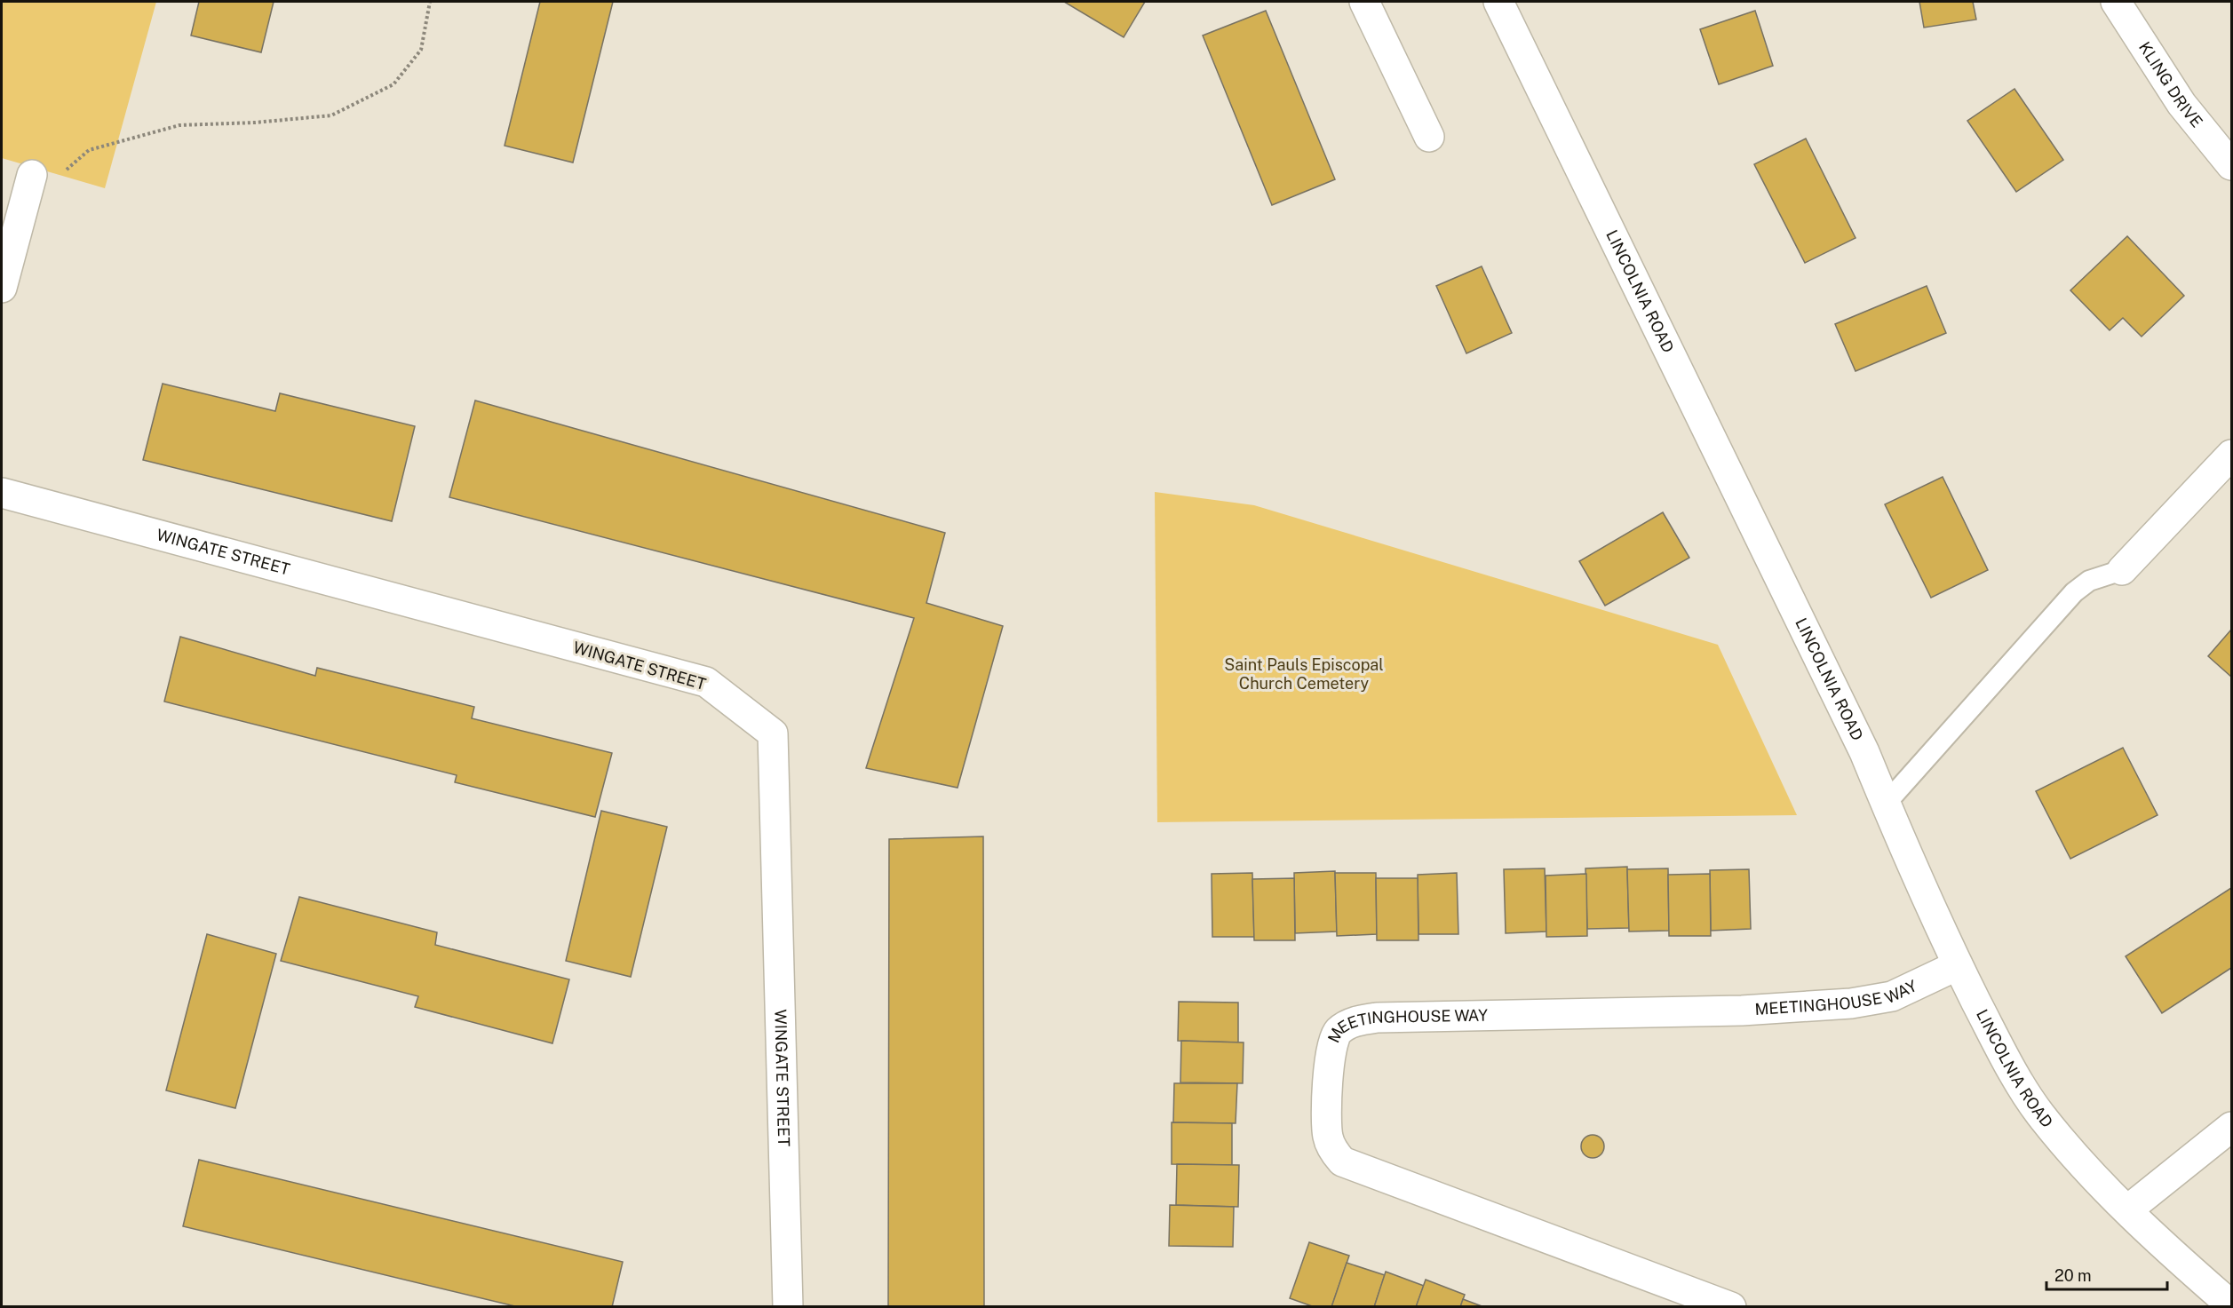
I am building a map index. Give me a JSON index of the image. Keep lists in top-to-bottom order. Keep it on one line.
{"streets":{"street":["KLING DRIVE","LINCOLNIA ROAD","WINGATE STREET","MEETINGHOUSE WAY"]},"crossings":[["LINCOLNIA ROAD","MEETINGHOUSE WAY"]],"parks":["Saint Pauls Episcopal Church Cemetery"],"scale_bar":"20 m"}
